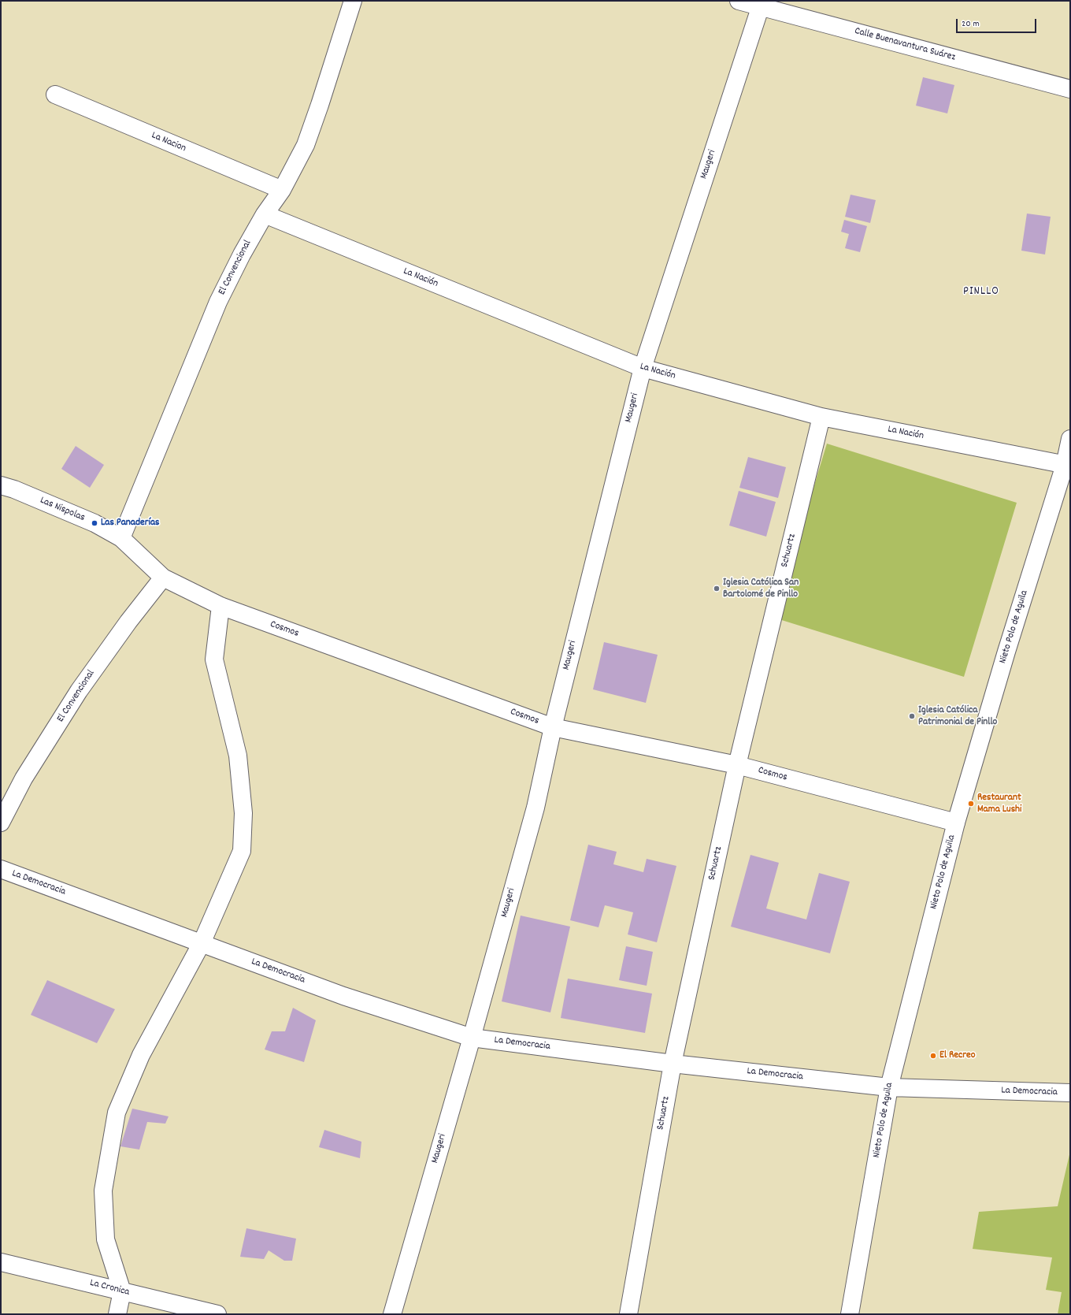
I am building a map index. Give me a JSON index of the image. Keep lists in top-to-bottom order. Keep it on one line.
{"streets":{"street":["Calle Buenavantura Suárez","La Nacion","Maugeri","El Convencional","La Nación","Las Nispolas","Schuartz","Nieto Polo de Aguila","Cosmos","La Democracia","La Cronica"]},"crossings":[["Calle Buenavantura Suárez","Maugeri"],["La Nacion","El Convencional"],["Maugeri","La Nación"],["Maugeri","Cosmos"],["Maugeri","La Democracia"],["El Convencional","La Nación"],["El Convencional","Las Nispolas"],["El Convencional","Cosmos"],["La Nación","Schuartz"],["La Nación","Nieto Polo de Aguila"],["Las Nispolas","Cosmos"],["Schuartz","Cosmos"],["Schuartz","La Democracia"],["Nieto Polo de Aguila","Cosmos"],["Nieto Polo de Aguila","La Democracia"]],"districts":["PINLLO"],"places":["Las Panaderías","Iglesia Católica San Bartolomé de Pinllo","Iglesia Católica Patrimonial de Pinllo","Restaurant Mama Lushi","El Recreo"],"scale_bar":"20 m"}
